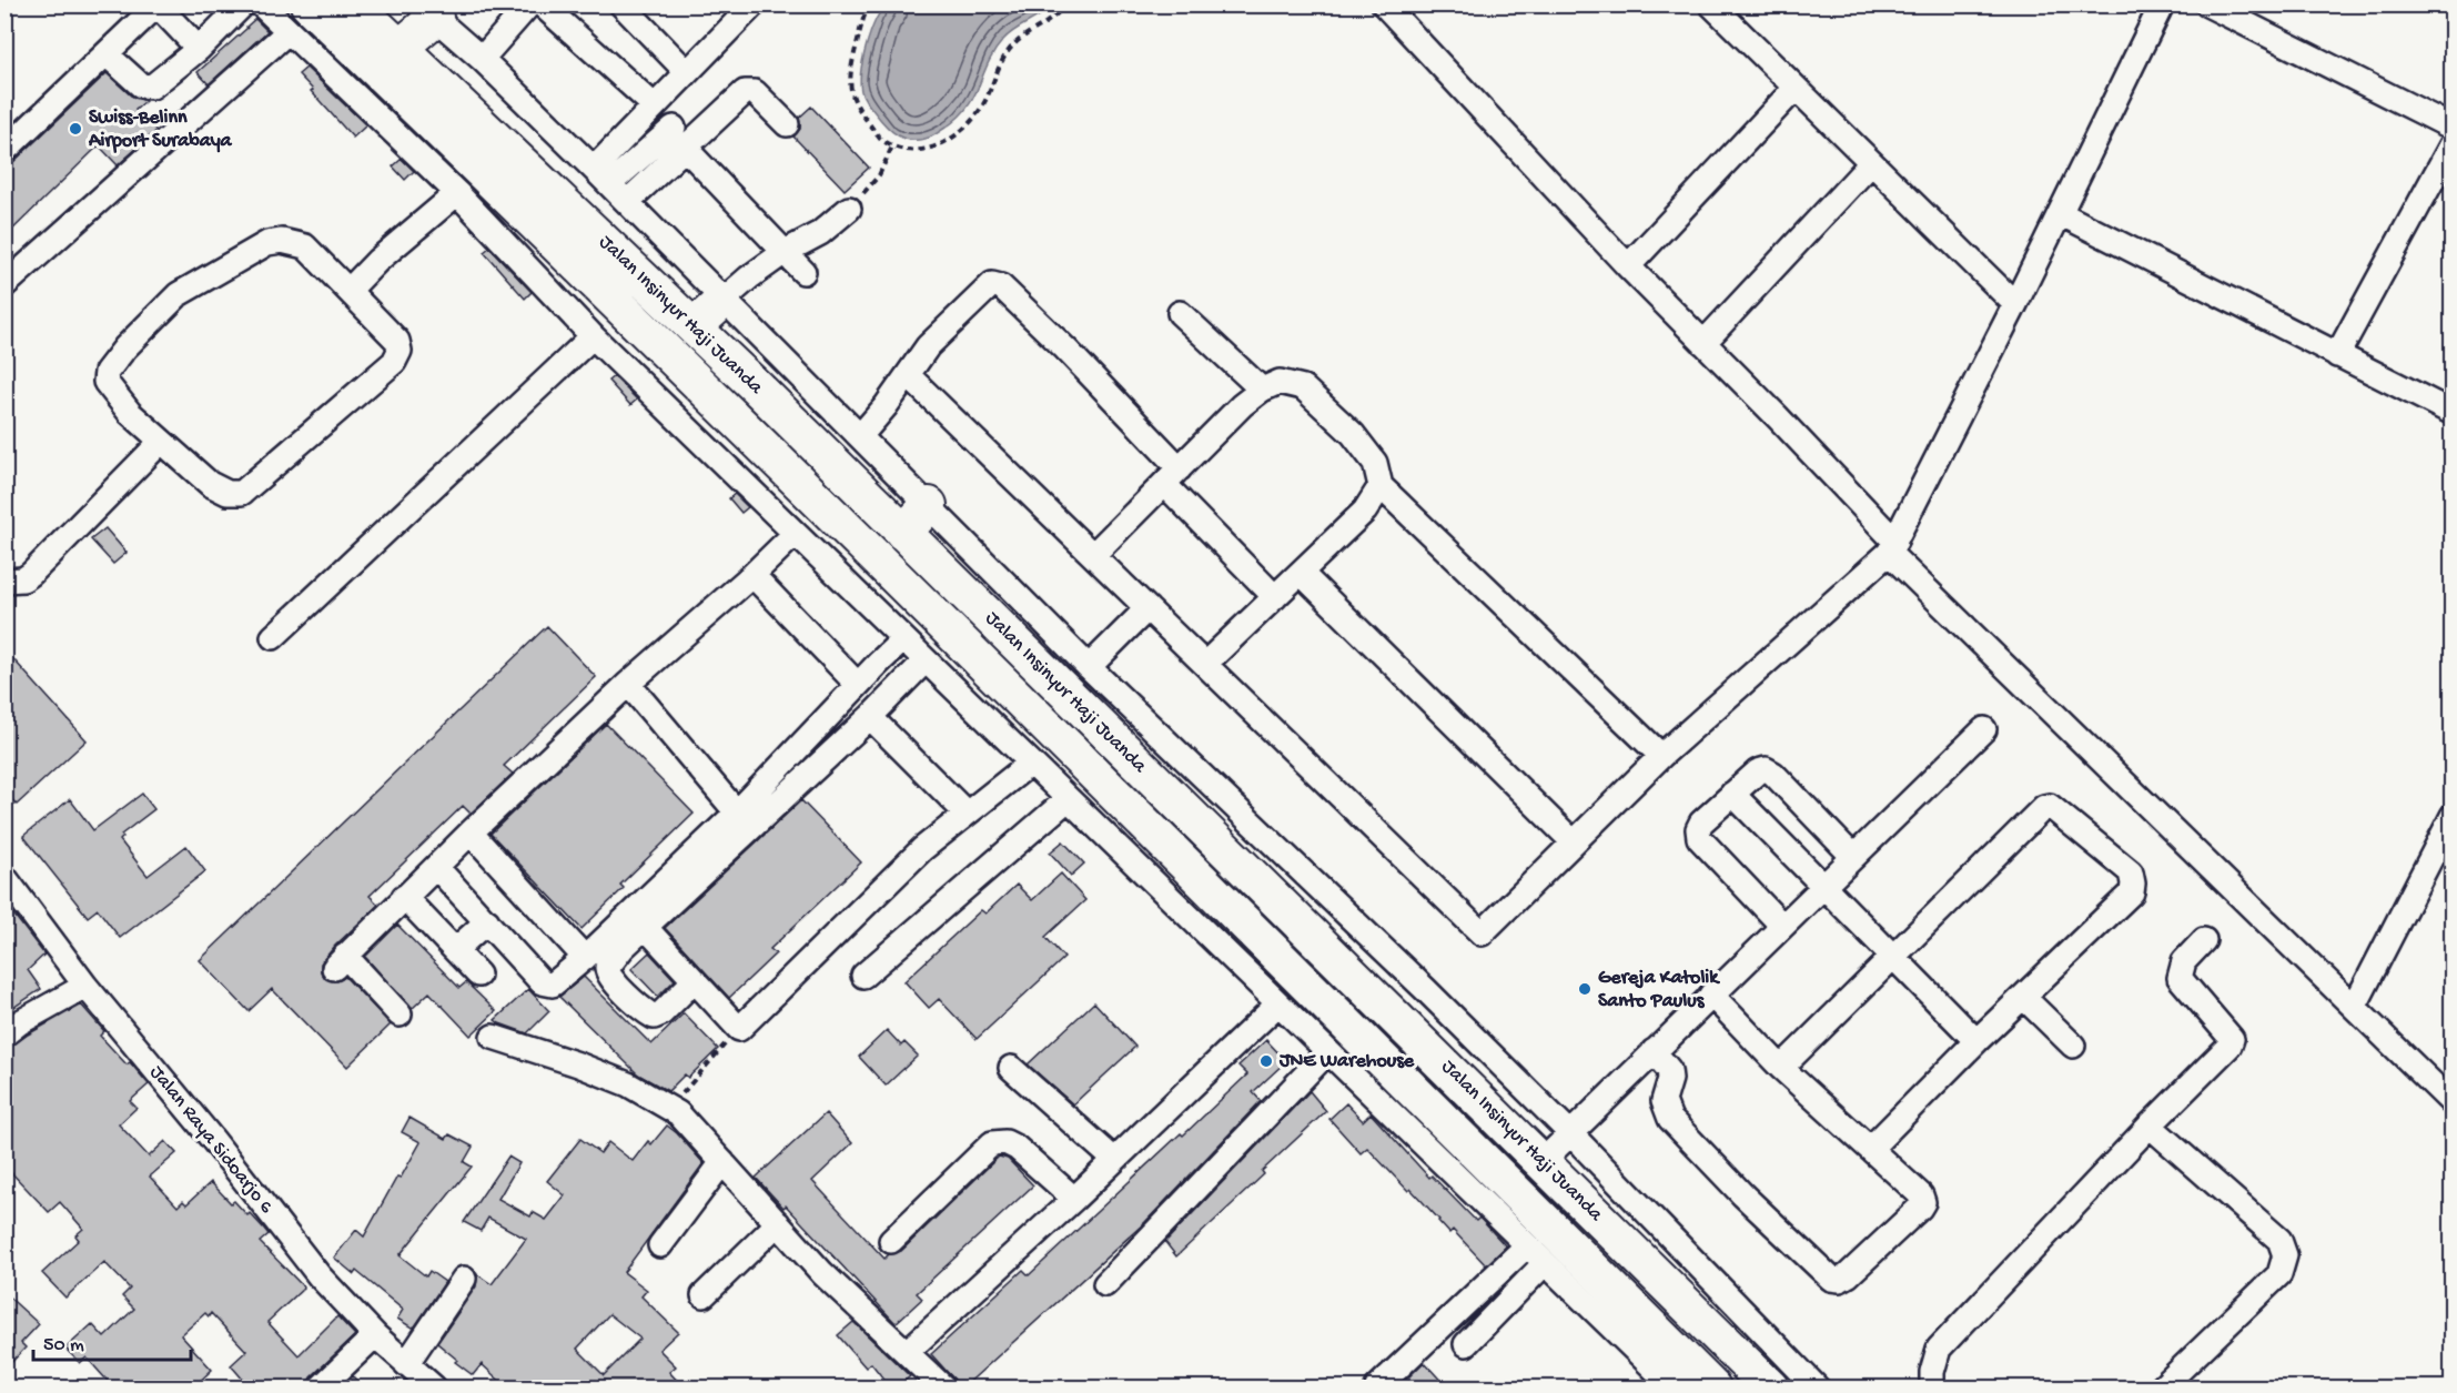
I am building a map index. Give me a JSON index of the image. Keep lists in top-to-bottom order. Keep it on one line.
{"streets":{"highway":["Jalan Insinyur Haji Juanda"],"street":["Jalan Raya Sidoarjo 6"]},"places":["Swiss-Belinn Airport Surabaya","Gereja Katolik Santo Paulus","JNE Warehouse"],"scale_bar":"50 m"}
